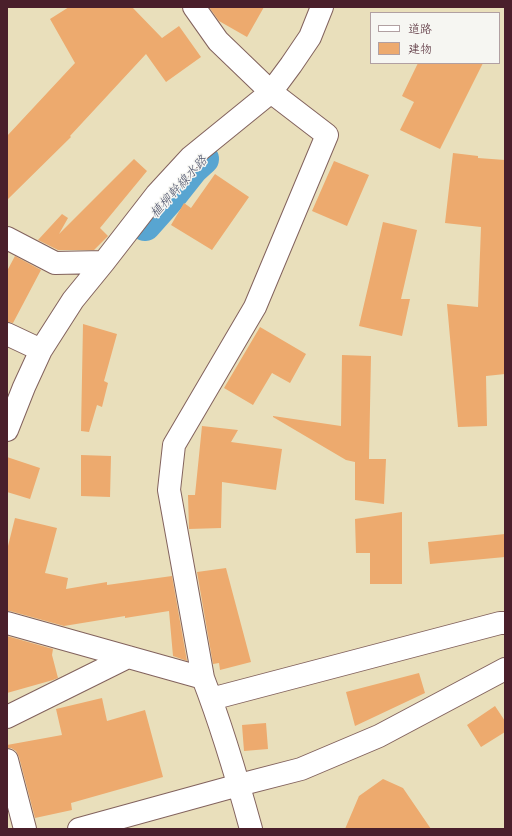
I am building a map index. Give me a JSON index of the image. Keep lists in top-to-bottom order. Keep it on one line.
{"water":["植柳幹線水路"],"legend":["道路","建物"]}
